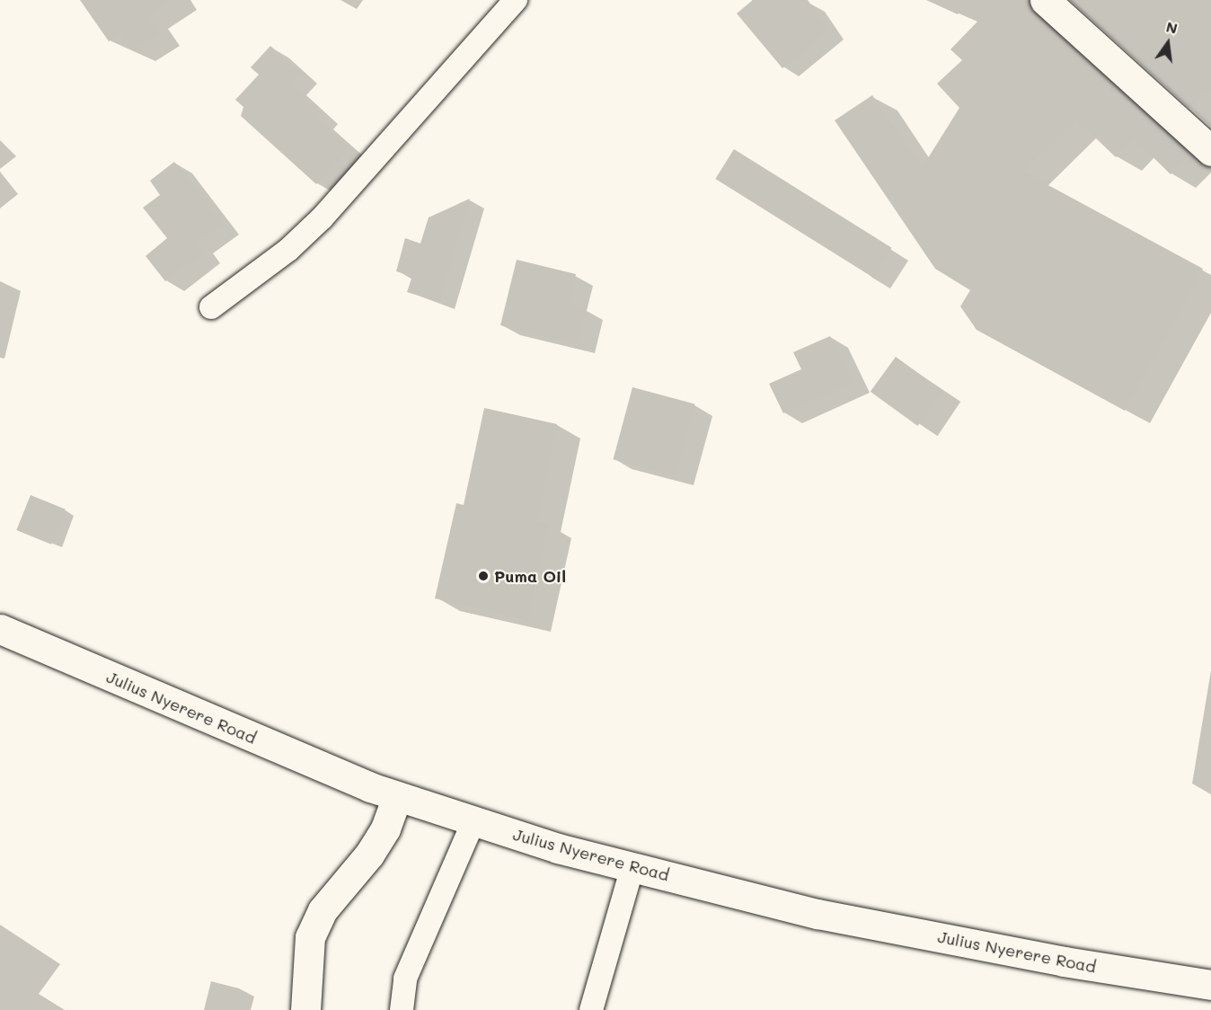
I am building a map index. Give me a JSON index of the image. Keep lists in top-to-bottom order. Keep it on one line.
{"streets":{"main road":["Julius Nyerere Road"]},"places":["Puma Oil"],"north":"top"}
